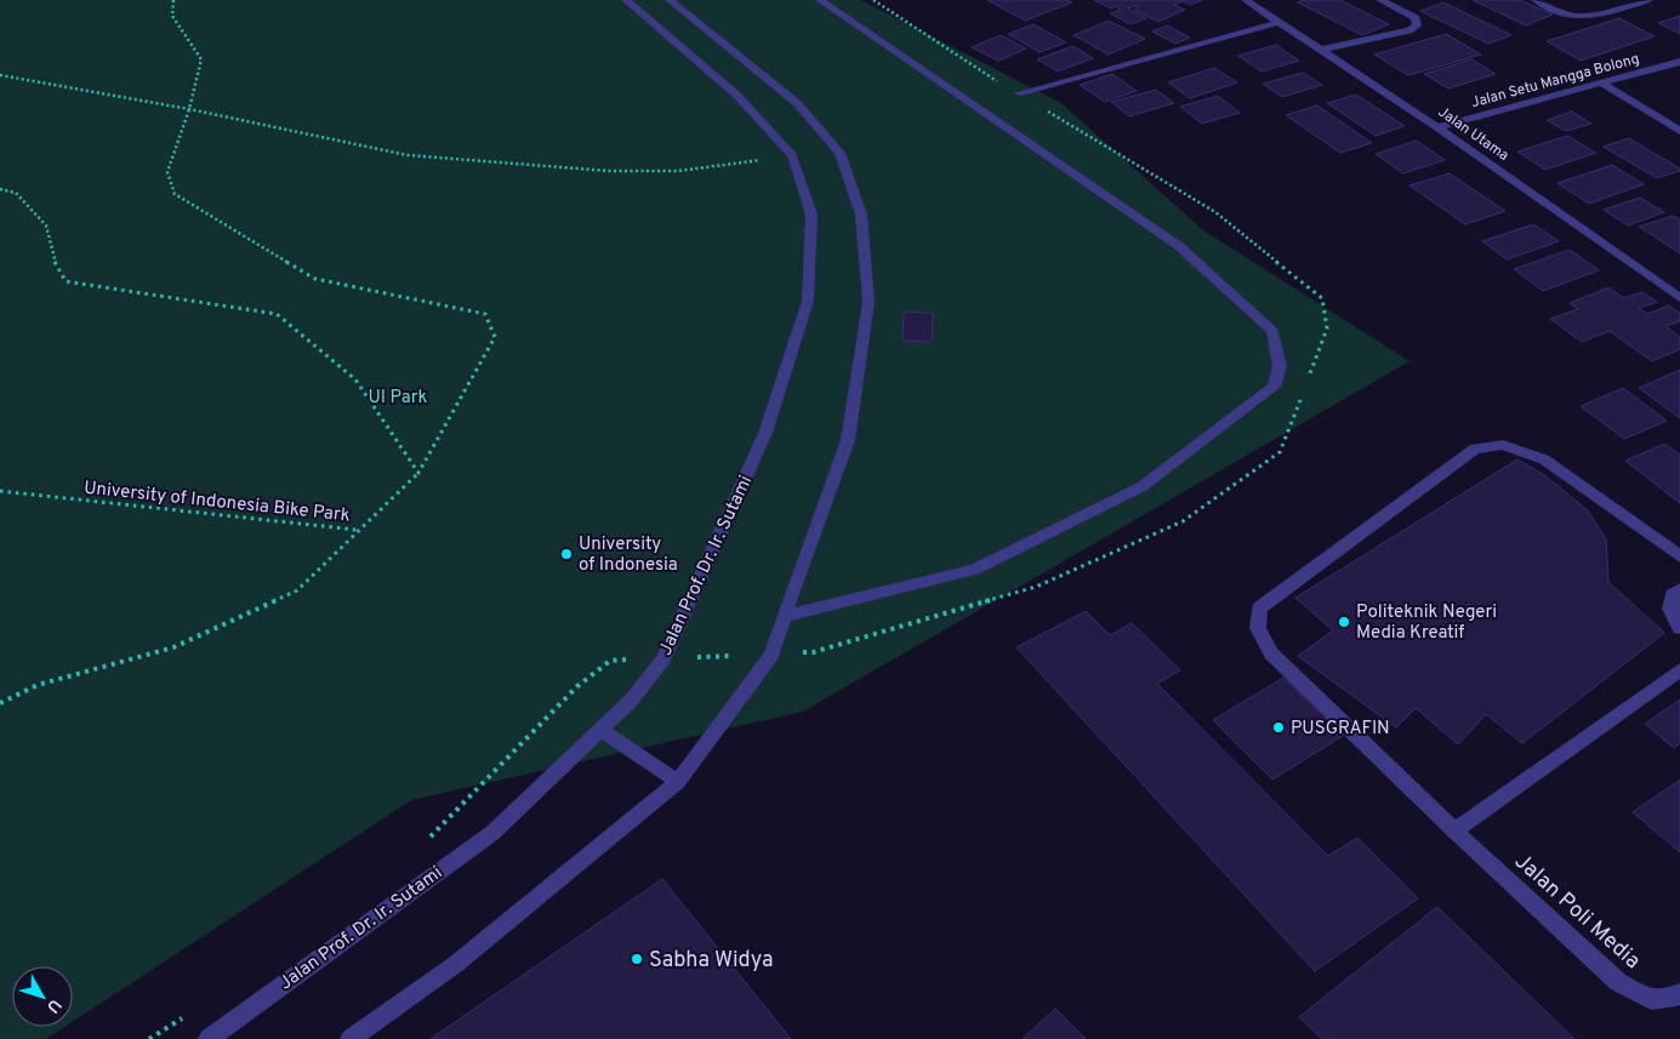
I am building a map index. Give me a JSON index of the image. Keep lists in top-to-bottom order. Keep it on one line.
{"streets":{"street":["Jalan Setu Mangga Bolong","Jalan Utama","Jalan Prof. Dr. Ir. Sutami","Jalan Poli Media"],"path":["University of Indonesia Bike Park"]},"crossings":[["Jalan Setu Mangga Bolong","Jalan Utama"]],"parks":["UI Park"],"places":["University of Indonesia","Politeknik Negeri Media Kreatif","PUSGRAFIN","Sabha Widya"],"north":"bottom right"}
